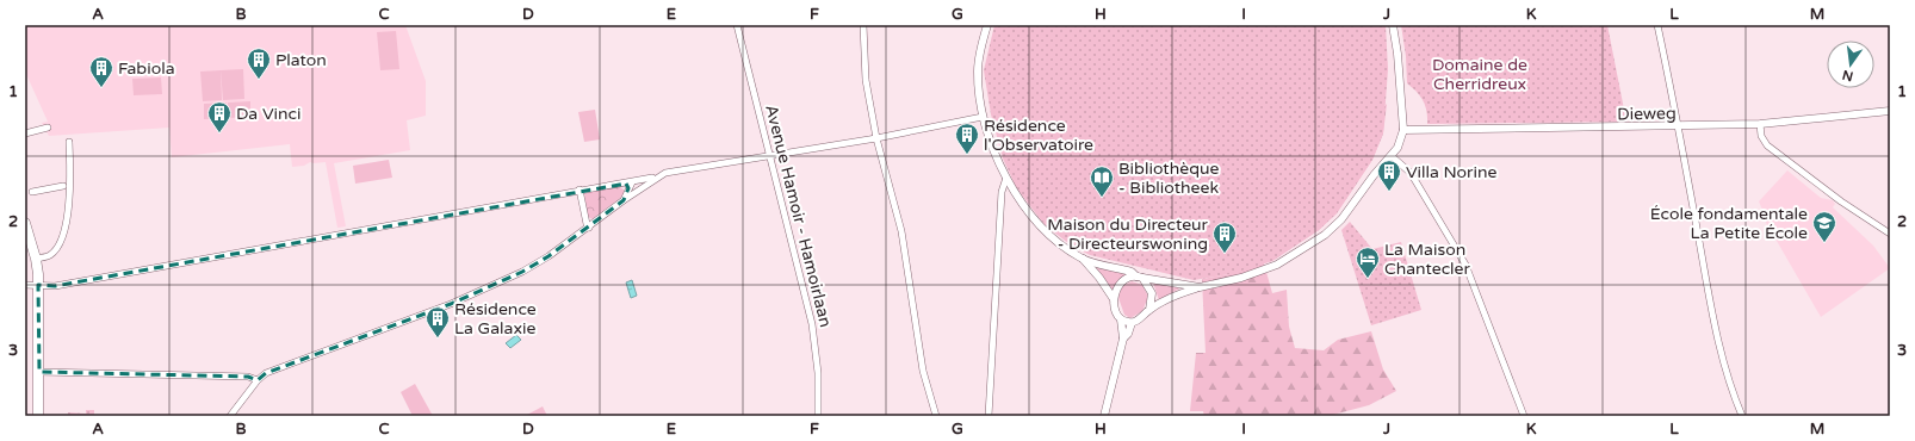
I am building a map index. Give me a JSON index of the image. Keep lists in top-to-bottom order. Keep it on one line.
{"streets":{"street":["Dieweg","Avenue Hamoir - Hamoirlaan"]},"parks":["Domaine de Cherridreux"],"places":{"building":["Platon","Fabiola","Da Vinci","Résidence l'Observatoire","Villa Norine","Maison du Directeur - Directeurswoning","Résidence La Galaxie"],"library":["Bibliothèque - Bibliotheek"],"school or university":["École fondamentale La Petite École"],"hotel":["La Maison Chantecler"]},"north":"bottom","grid":{"columns":["A","B","C","D","E","F","G","H","I","J","K","L","M"],"rows":["1","2","3"]}}
